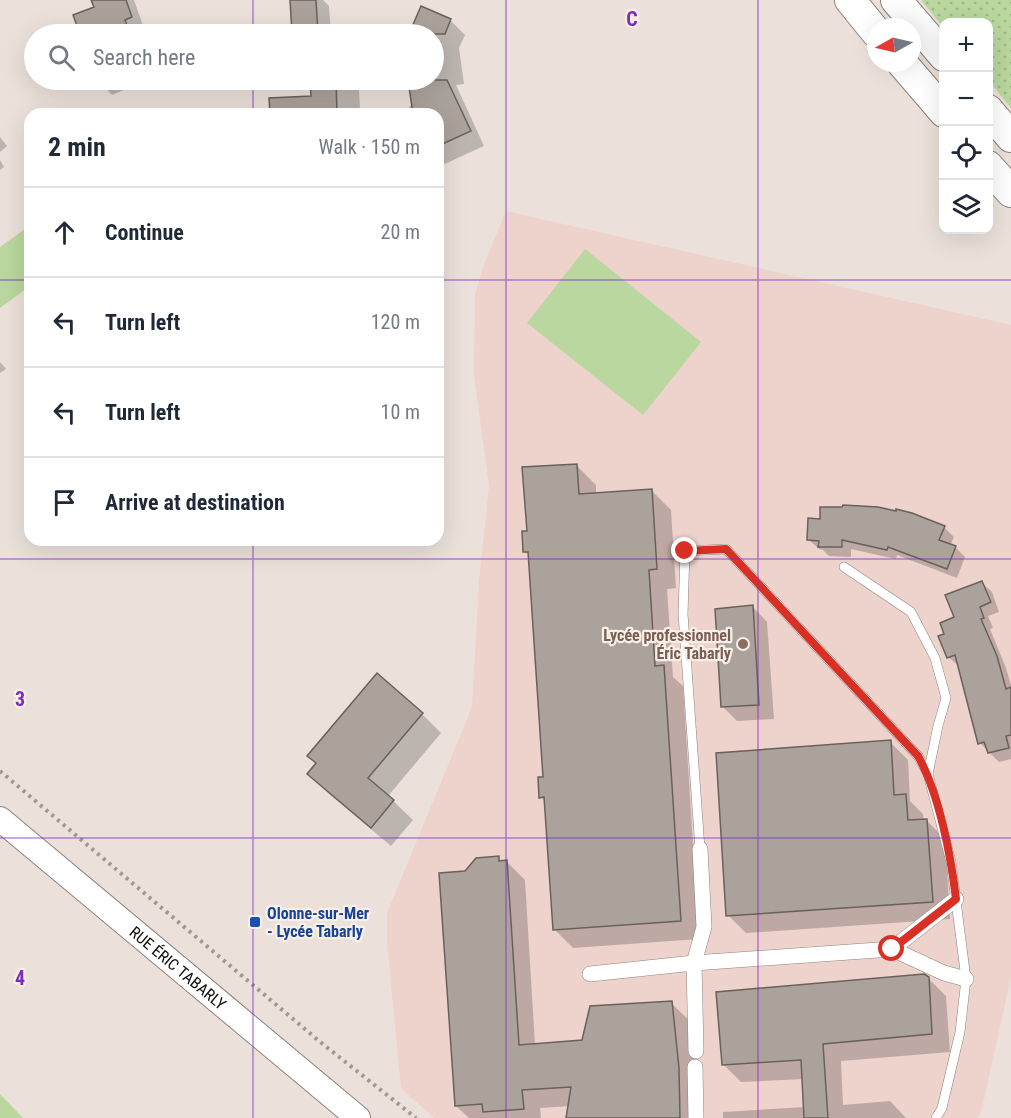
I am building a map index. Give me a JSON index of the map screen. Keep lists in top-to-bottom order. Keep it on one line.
{"streets":{"street":["RUE ÉRIC TABARLY"]},"places":{"other":["Lycée professionnel Éric Tabarly"],"transit":["Olonne-sur-Mer - Lycée Tabarly"]},"north":"left","page":{"map_buttons":["+","−"],"search":"Search here","heading":["2 min","Walk · 150 m"],"list":[["Continue","20 m"],["Turn left","120 m"],["Turn left","10 m"],"Arrive at destination"]},"grid":{"columns":["C"],"rows":["3","4"]}}
